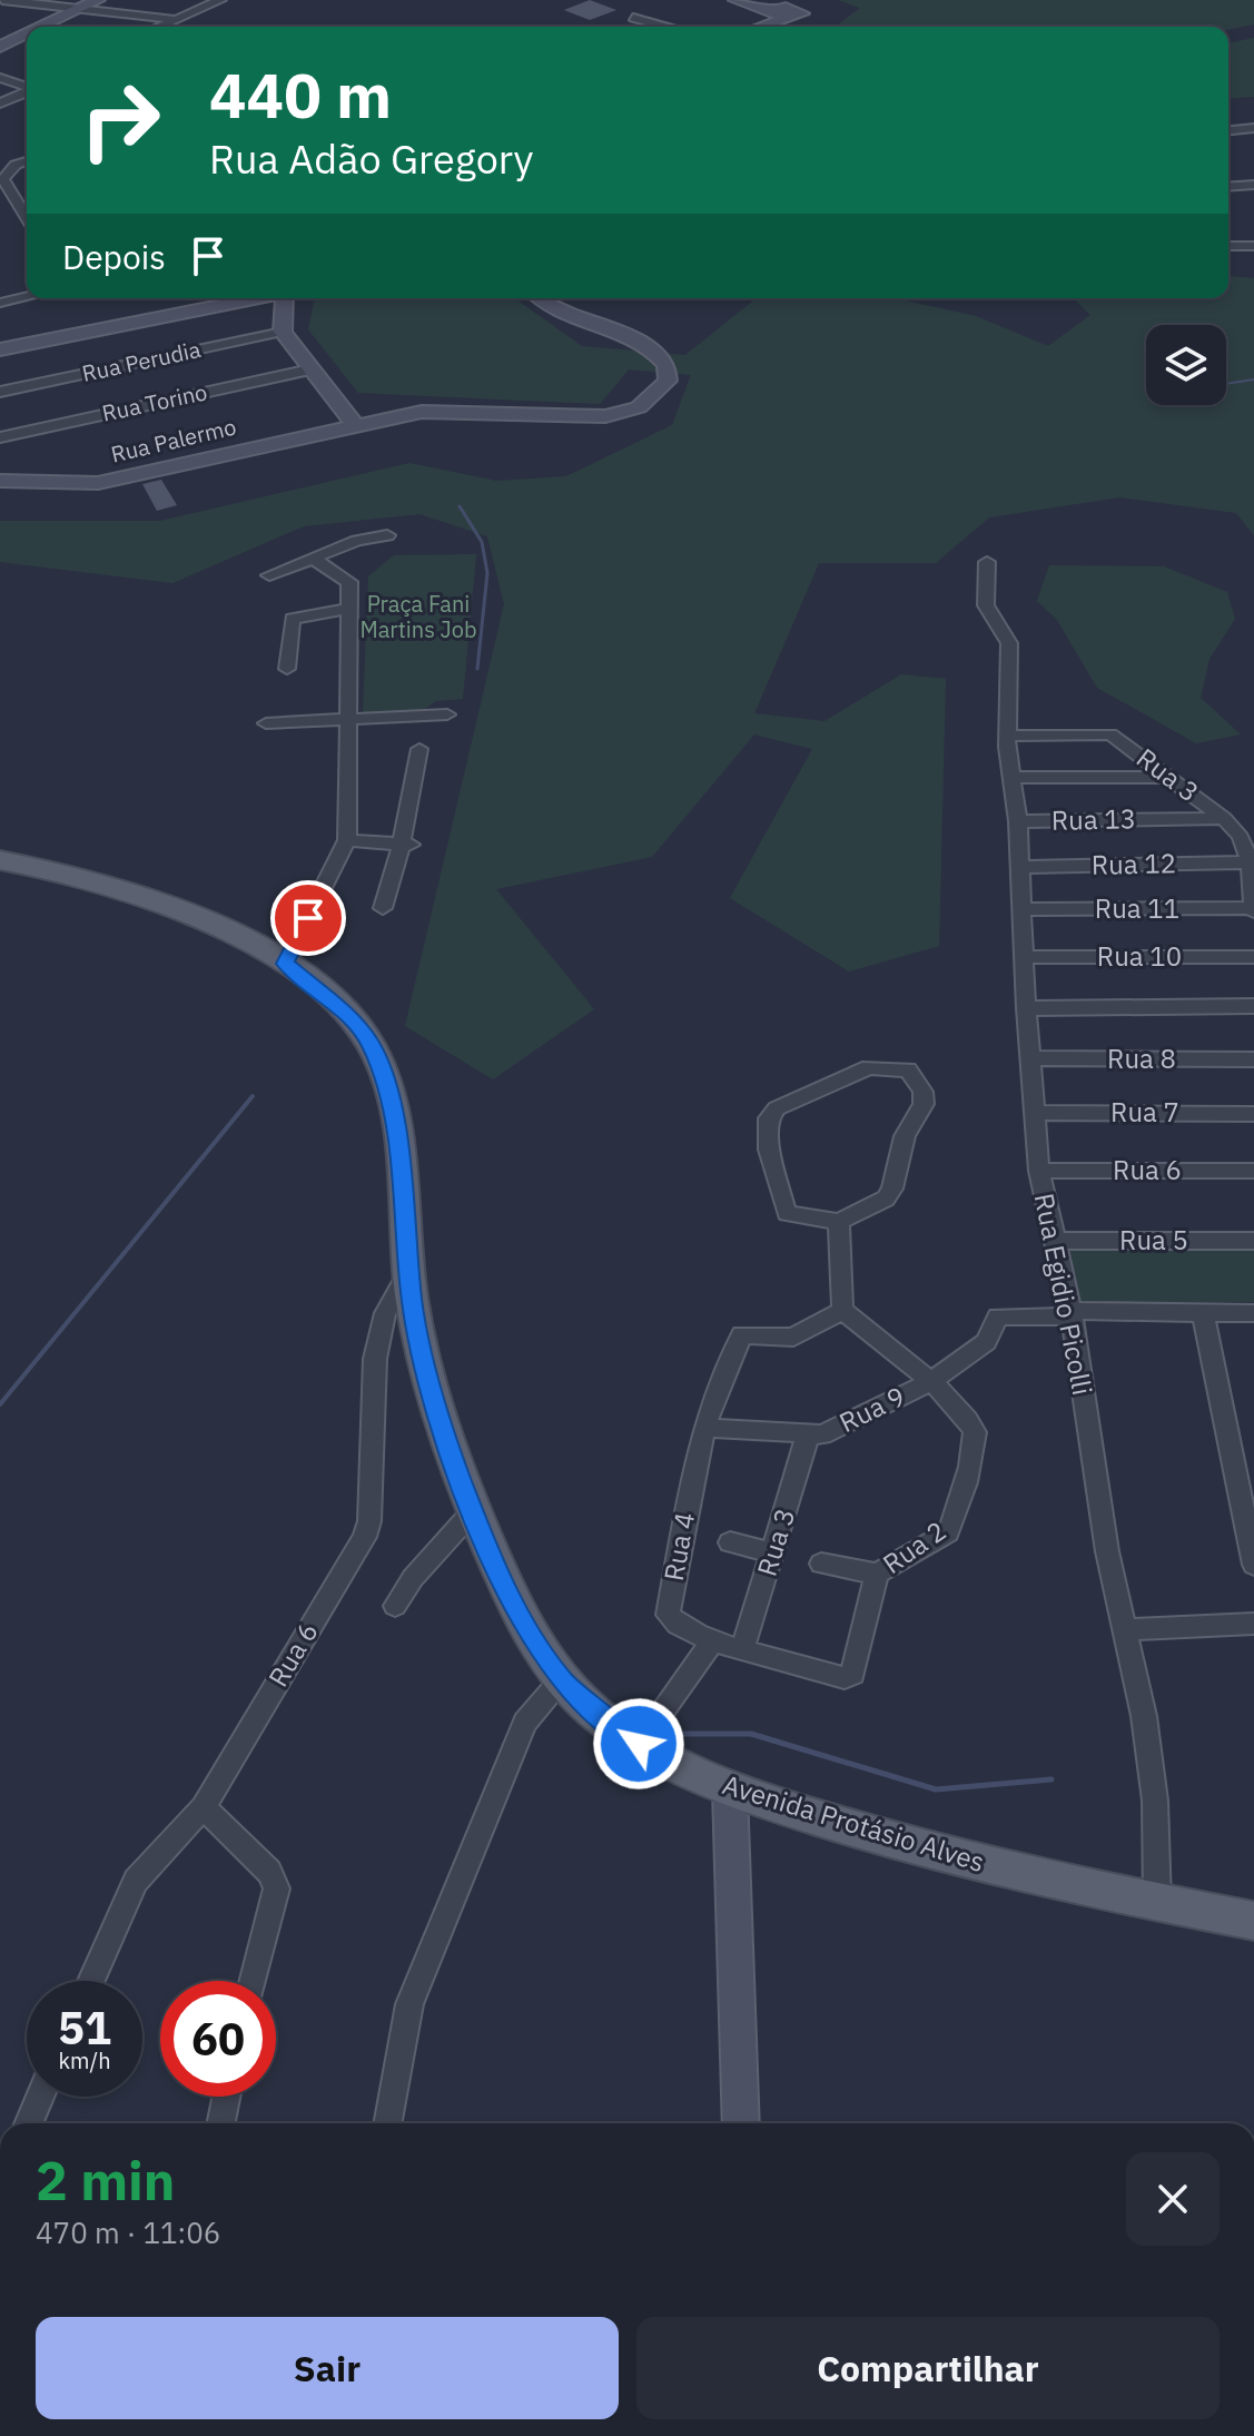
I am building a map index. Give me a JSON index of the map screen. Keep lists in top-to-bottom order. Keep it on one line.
{"streets":{"main road":["Rua Palermo","Avenida Protásio Alves"],"street":["Rua Perudia","Rua Torino","Rua 3","Rua 13","Rua 12","Rua 11","Rua 10","Rua 8","Rua 7","Rua 6","Rua 5","Rua Egidio Picolli","Rua 9","Rua 4","Rua 2"]},"crossings":[["Rua 3","Rua 13"],["Rua 3","Rua 12"],["Rua 3","Rua 11"],["Rua 3","Rua Egidio Picolli"],["Rua 3","Rua 9"],["Rua 3","Rua 2"],["Rua 13","Rua Egidio Picolli"],["Rua 12","Rua Egidio Picolli"],["Rua 11","Rua Egidio Picolli"],["Rua 10","Rua Egidio Picolli"],["Rua 8","Rua Egidio Picolli"],["Rua 7","Rua Egidio Picolli"],["Rua 6","Rua Egidio Picolli"],["Rua 6","Avenida Protásio Alves"],["Rua 5","Rua Egidio Picolli"],["Rua Egidio Picolli","Rua 9"],["Rua Egidio Picolli","Avenida Protásio Alves"],["Rua 9","Rua 4"],["Rua 9","Rua 2"]],"parks":["Praça Fani Martins Job"],"page":{"turn":["440 m","Rua Adão Gregory"],"then":"Depois","speed":"51 km/h","limit":"60","heading":["2 min","470 m · 11:06"],"buttons":["Sair","Compartilhar"]}}
